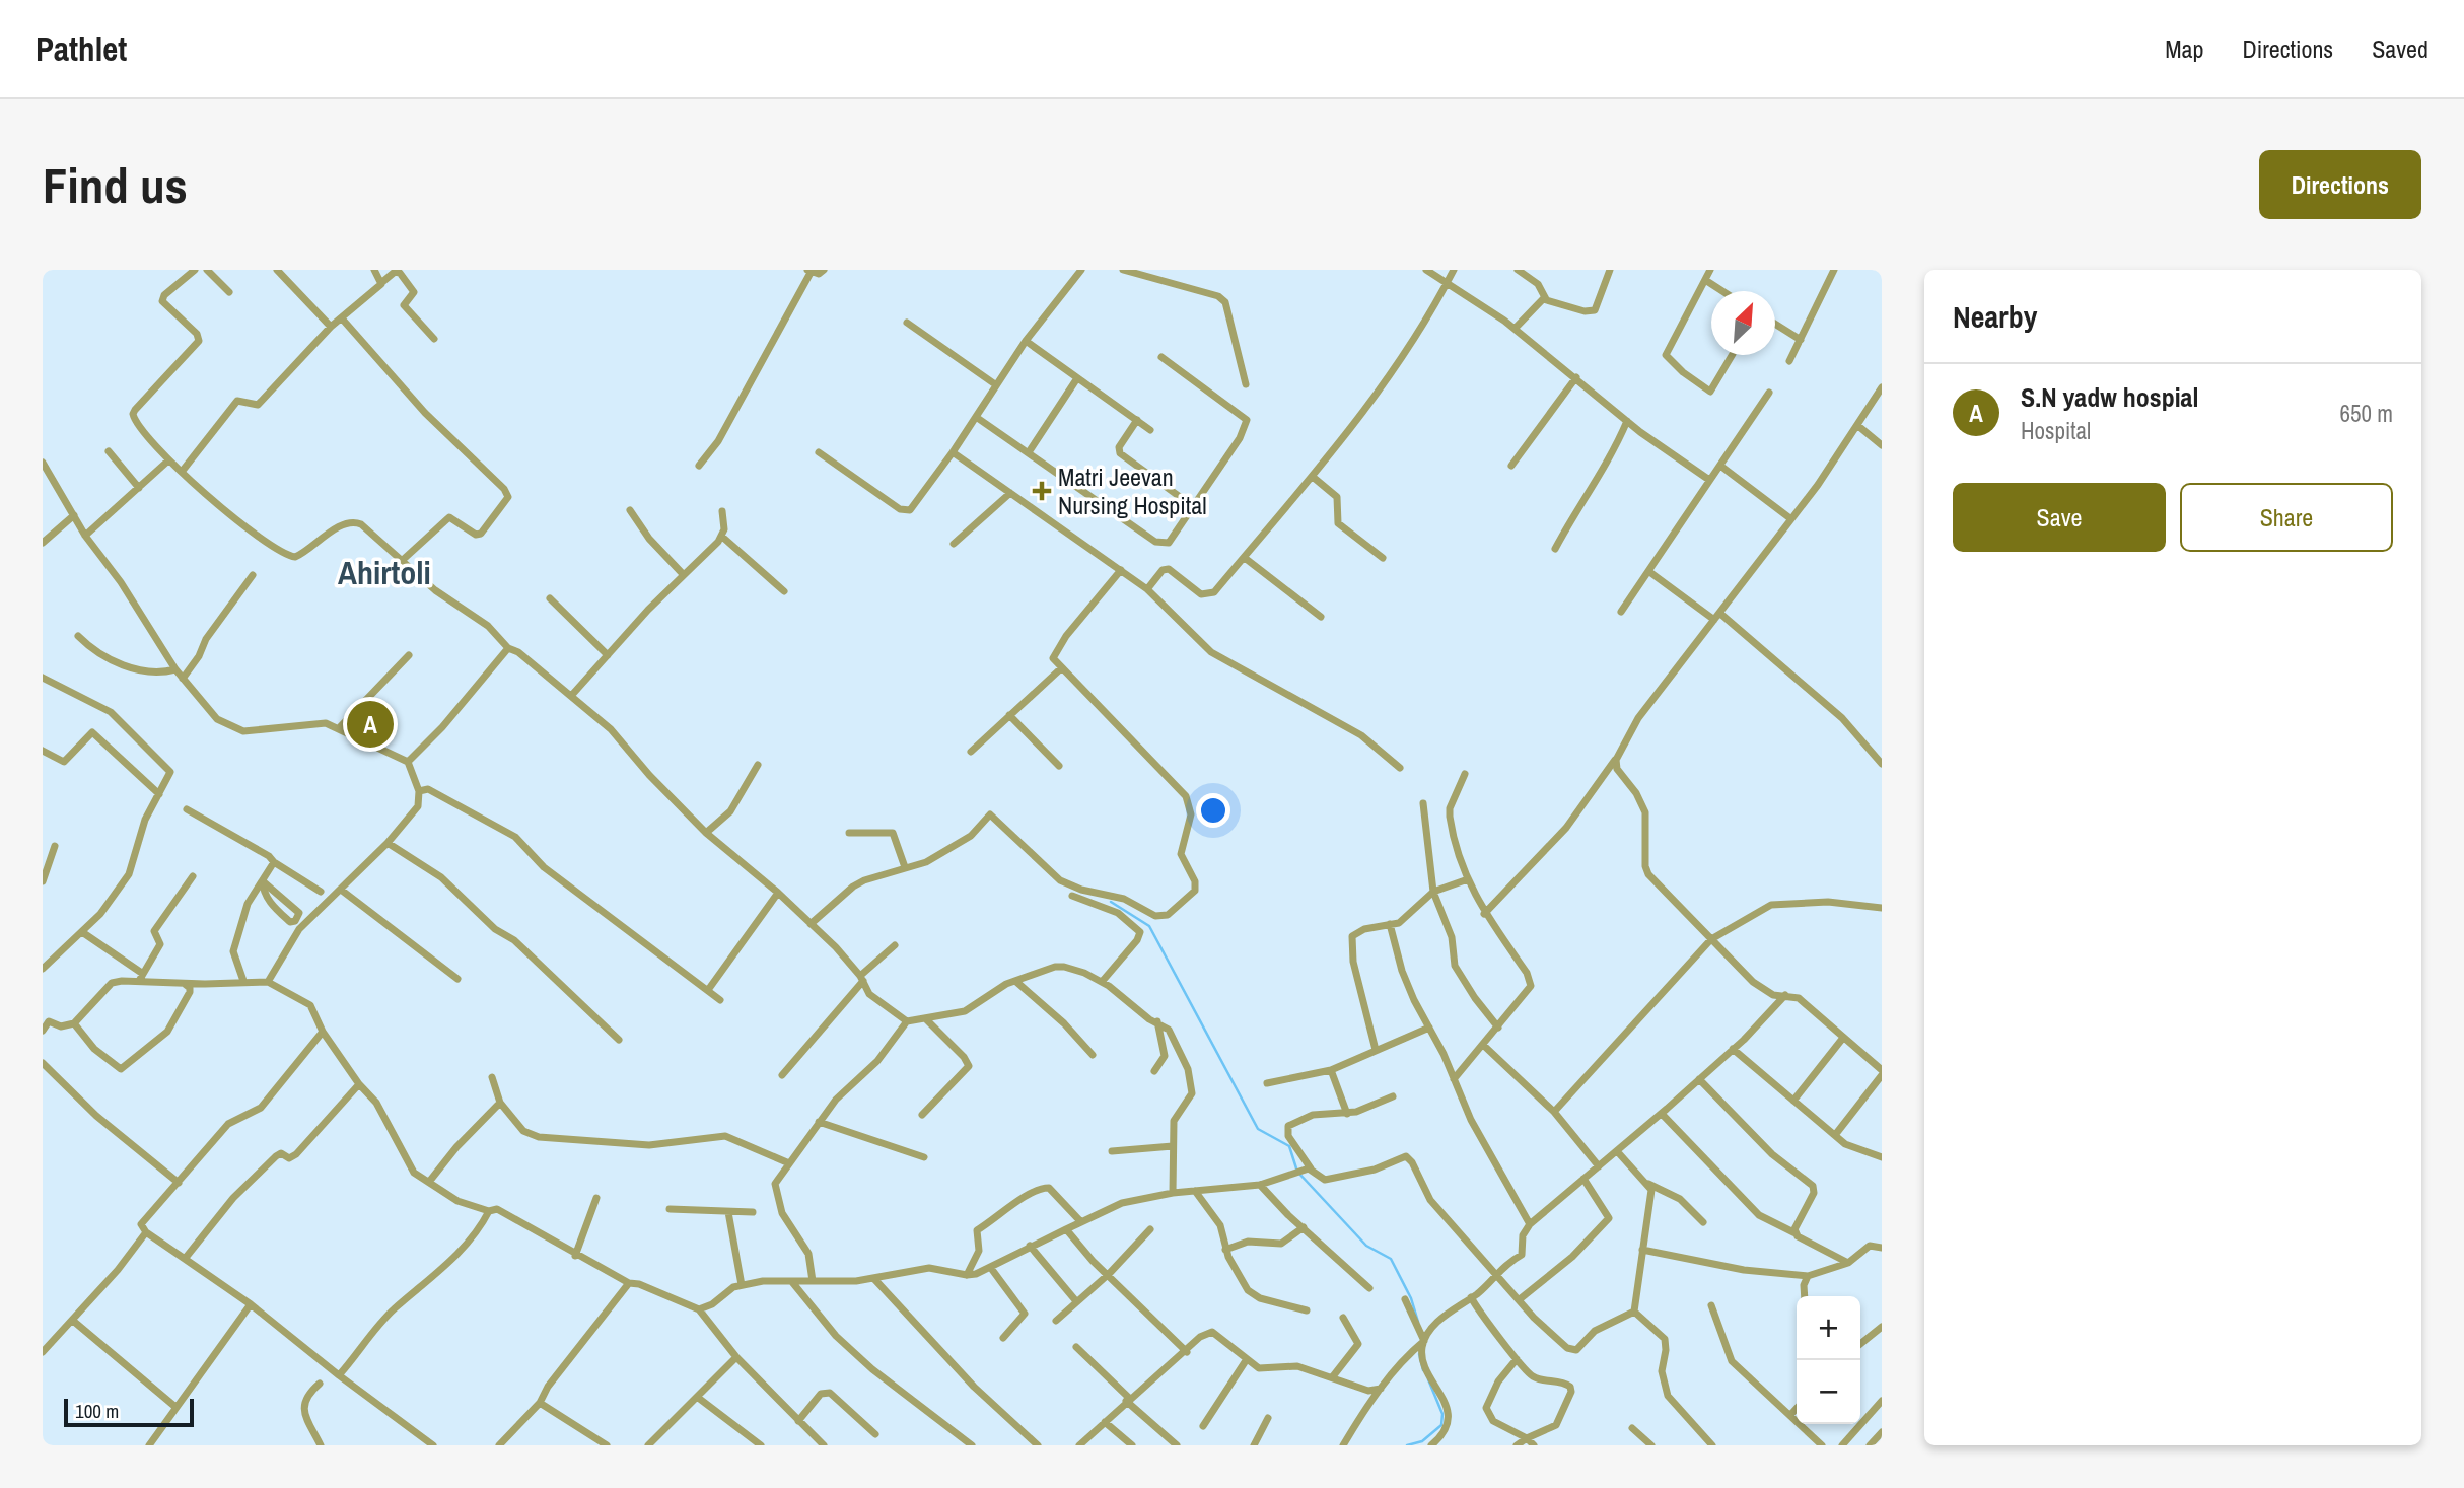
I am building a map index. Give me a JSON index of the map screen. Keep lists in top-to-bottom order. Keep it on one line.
{"districts":["Ahirtoli"],"places":{"health":["Matri Jeevan Nursing Hospital"]},"scale_bar":"100 m","north":"top right","page":{"header":"Pathlet","nav":["Map","Directions","Saved"],"buttons":["Directions",["Save","Share"]],"title":"Find us","heading":"Nearby","list":[{"mark":"A","name":"S.N yadw hospial","note":"Hospital","value":"650 m"}],"pins":"A","map_buttons":["+","−"],"scale":"100 m"}}
